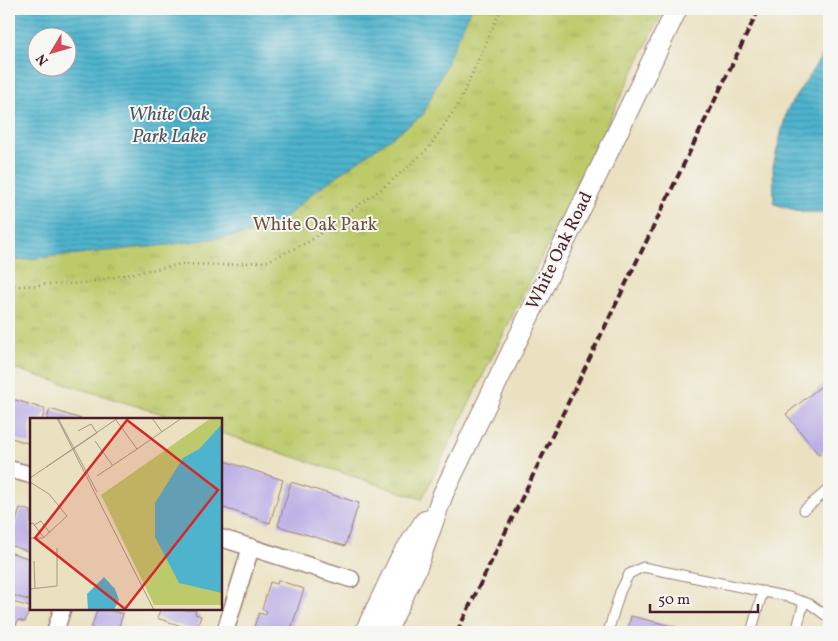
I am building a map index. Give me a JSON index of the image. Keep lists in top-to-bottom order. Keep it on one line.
{"streets":{"street":["White Oak Road"]},"water":["White Oak Park Lake"],"parks":["White Oak Park"],"scale_bar":"50 m","north":"bottom left"}
